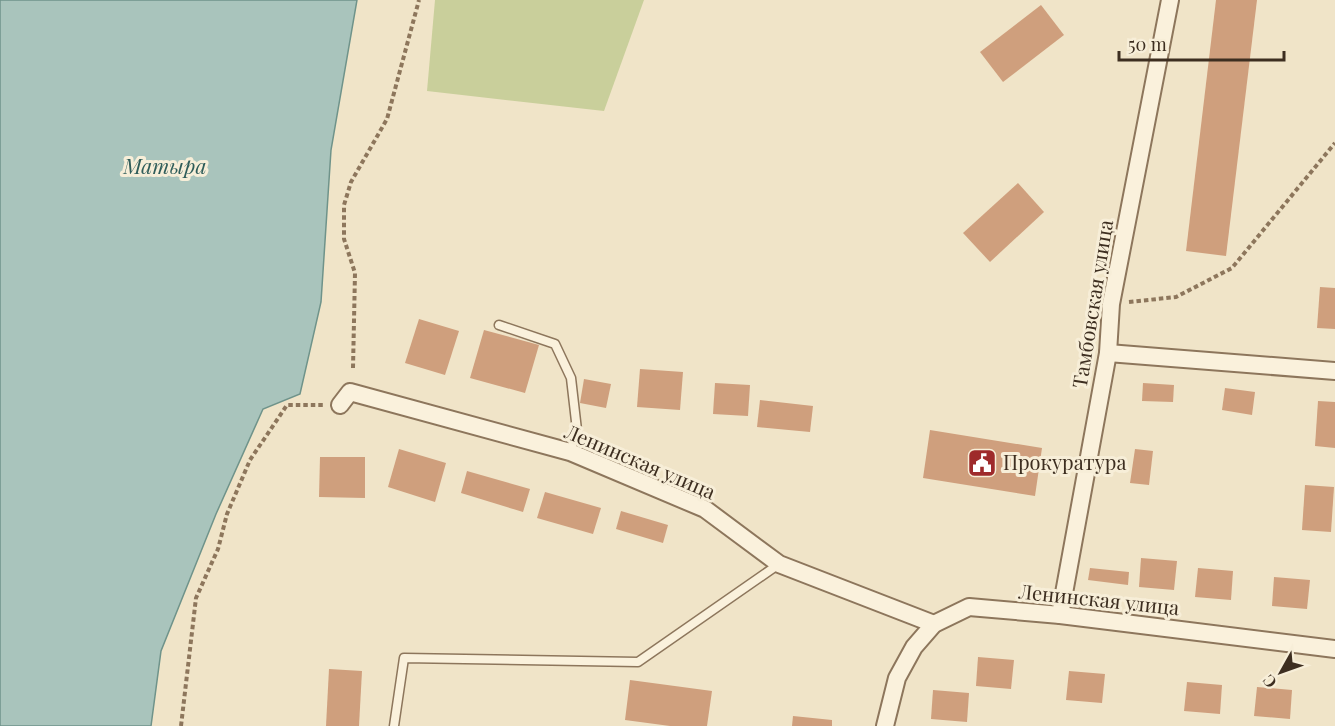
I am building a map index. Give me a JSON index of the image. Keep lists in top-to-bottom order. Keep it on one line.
{"streets":{"street":["Тамбовская улица","Ленинская улица"]},"crossings":[["Тамбовская улица","Ленинская улица"]],"water":["Матыра"],"places":{"public building":["Прокуратура"]},"scale_bar":"50 m","north":"bottom left"}
